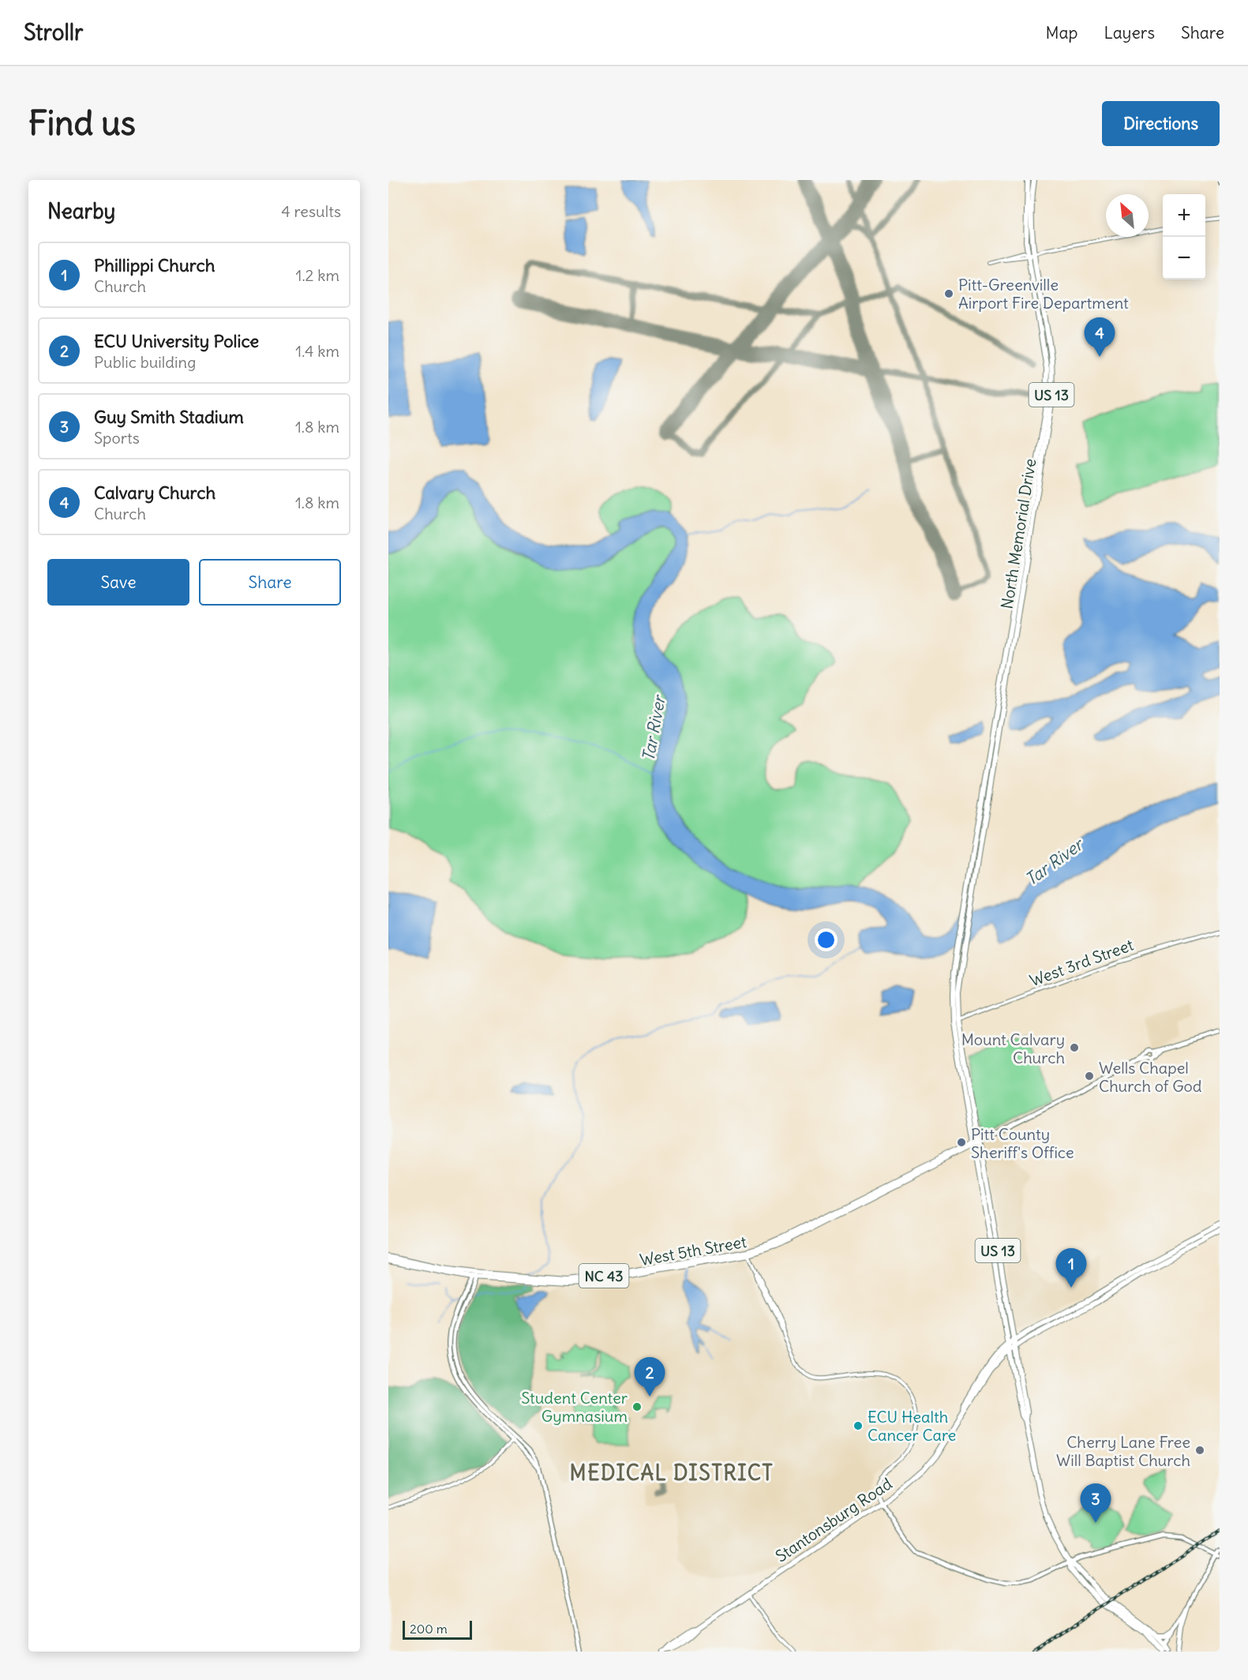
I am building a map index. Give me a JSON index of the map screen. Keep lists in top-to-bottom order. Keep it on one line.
{"streets":{"main road":["US 13","North Memorial Drive","West 5th Street","NC 43","Stantonsburg Road"],"street":["West 3rd Street"]},"crossings":[["US 13","North Memorial Drive"],["US 13","West 3rd Street"],["US 13","West 5th Street"],["US 13","Stantonsburg Road"]],"districts":["MEDICAL DISTRICT"],"water":["Tar River"],"places":["Pitt-Greenville Airport Fire Department","Mount Calvary Church","Wells Chapel Church of God","Pitt County Sheriff's Office","Student Center Gymnasium","ECU Health Cancer Care","Cherry Lane Free Will Baptist Church"],"scale_bar":"200 m","north":"top left","page":{"header":"Strollr","nav":["Map","Layers","Share"],"buttons":["Directions",["Save","Share"]],"title":"Find us","heading":["Nearby","4 results"],"map_buttons":["+","−"],"list":[{"mark":"1","name":"Phillippi Church","note":"Church","value":"1.2 km"},{"mark":"2","name":"ECU University Police","note":"Public building","value":"1.4 km"},{"mark":"3","name":"Guy Smith Stadium","note":"Sports","value":"1.8 km"},{"mark":"4","name":"Calvary Church","note":"Church","value":"1.8 km"}],"pins":["4","1","2","3"],"scale":"200 m"}}
